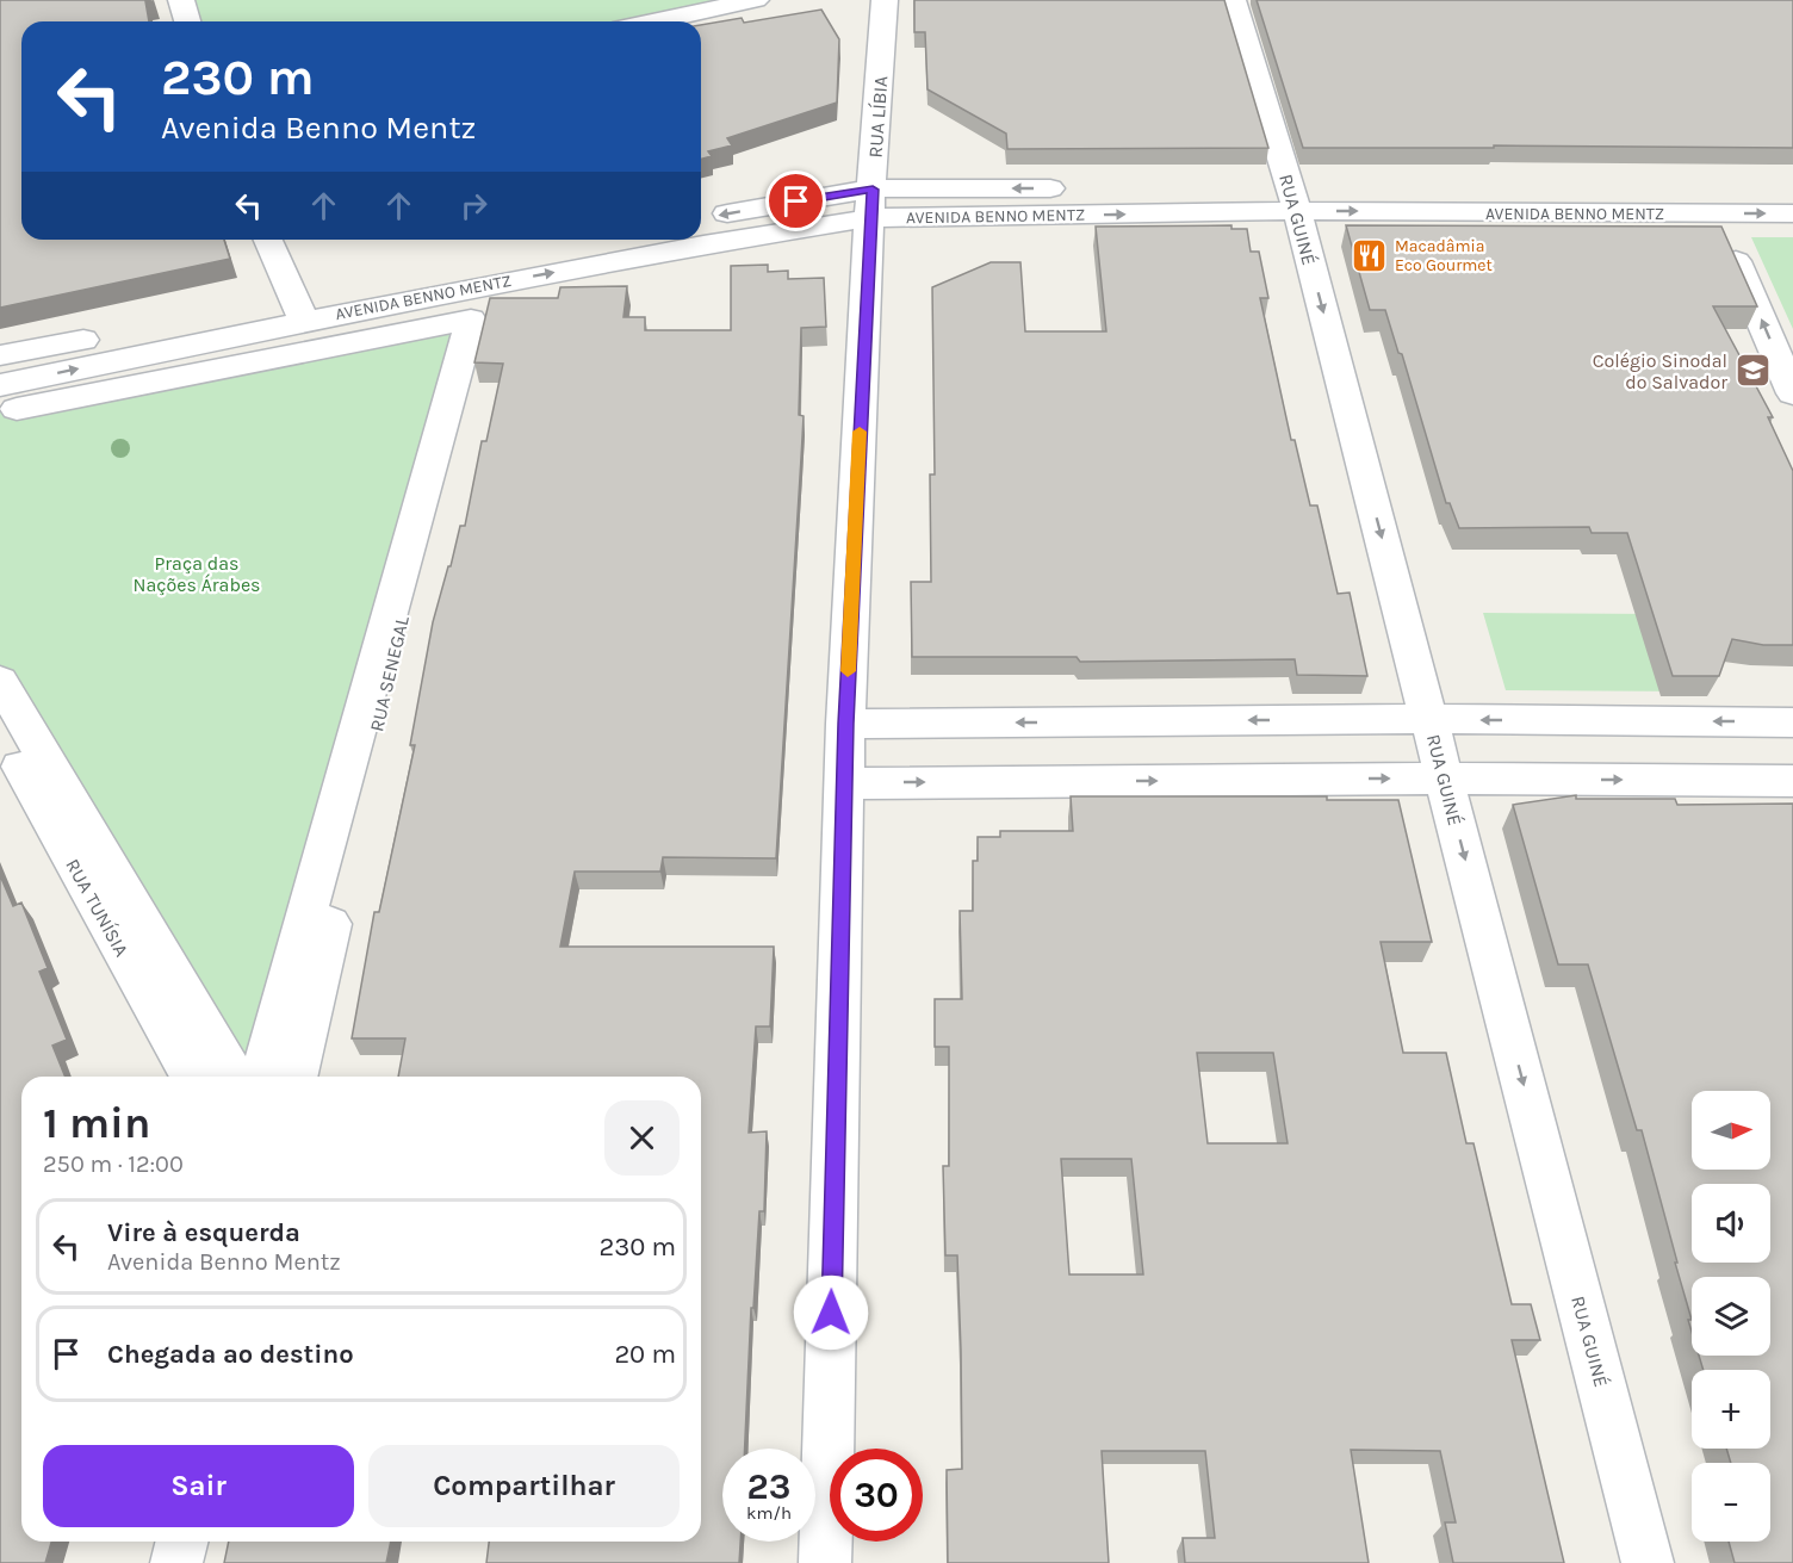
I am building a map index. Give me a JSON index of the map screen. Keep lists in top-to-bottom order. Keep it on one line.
{"streets":{"street":["RUA LÍBIA","AVENIDA BENNO MENTZ","RUA GUINÉ","RUA SENEGAL","RUA TUNÍSIA"]},"crossings":[["RUA LÍBIA","AVENIDA BENNO MENTZ"],["AVENIDA BENNO MENTZ","RUA GUINÉ"],["AVENIDA BENNO MENTZ","RUA SENEGAL"]],"one_way":["RUA GUINÉ"],"parks":["Praça das Nações Árabes"],"places":{"restaurant":["Macadâmia Eco Gourmet"],"school or university":["Colégio Sinodal do Salvador"]},"north":"right","page":{"turn":["230 m","Avenida Benno Mentz"],"heading":["1 min","250 m · 12:00"],"map_buttons":["+","−"],"list":[{"name":"Vire à esquerda","note":"Avenida Benno Mentz","value":"230 m"},{"name":"Chegada ao destino","value":"20 m"}],"buttons":["Sair","Compartilhar"],"speed":"23 km/h","limit":"30"}}
